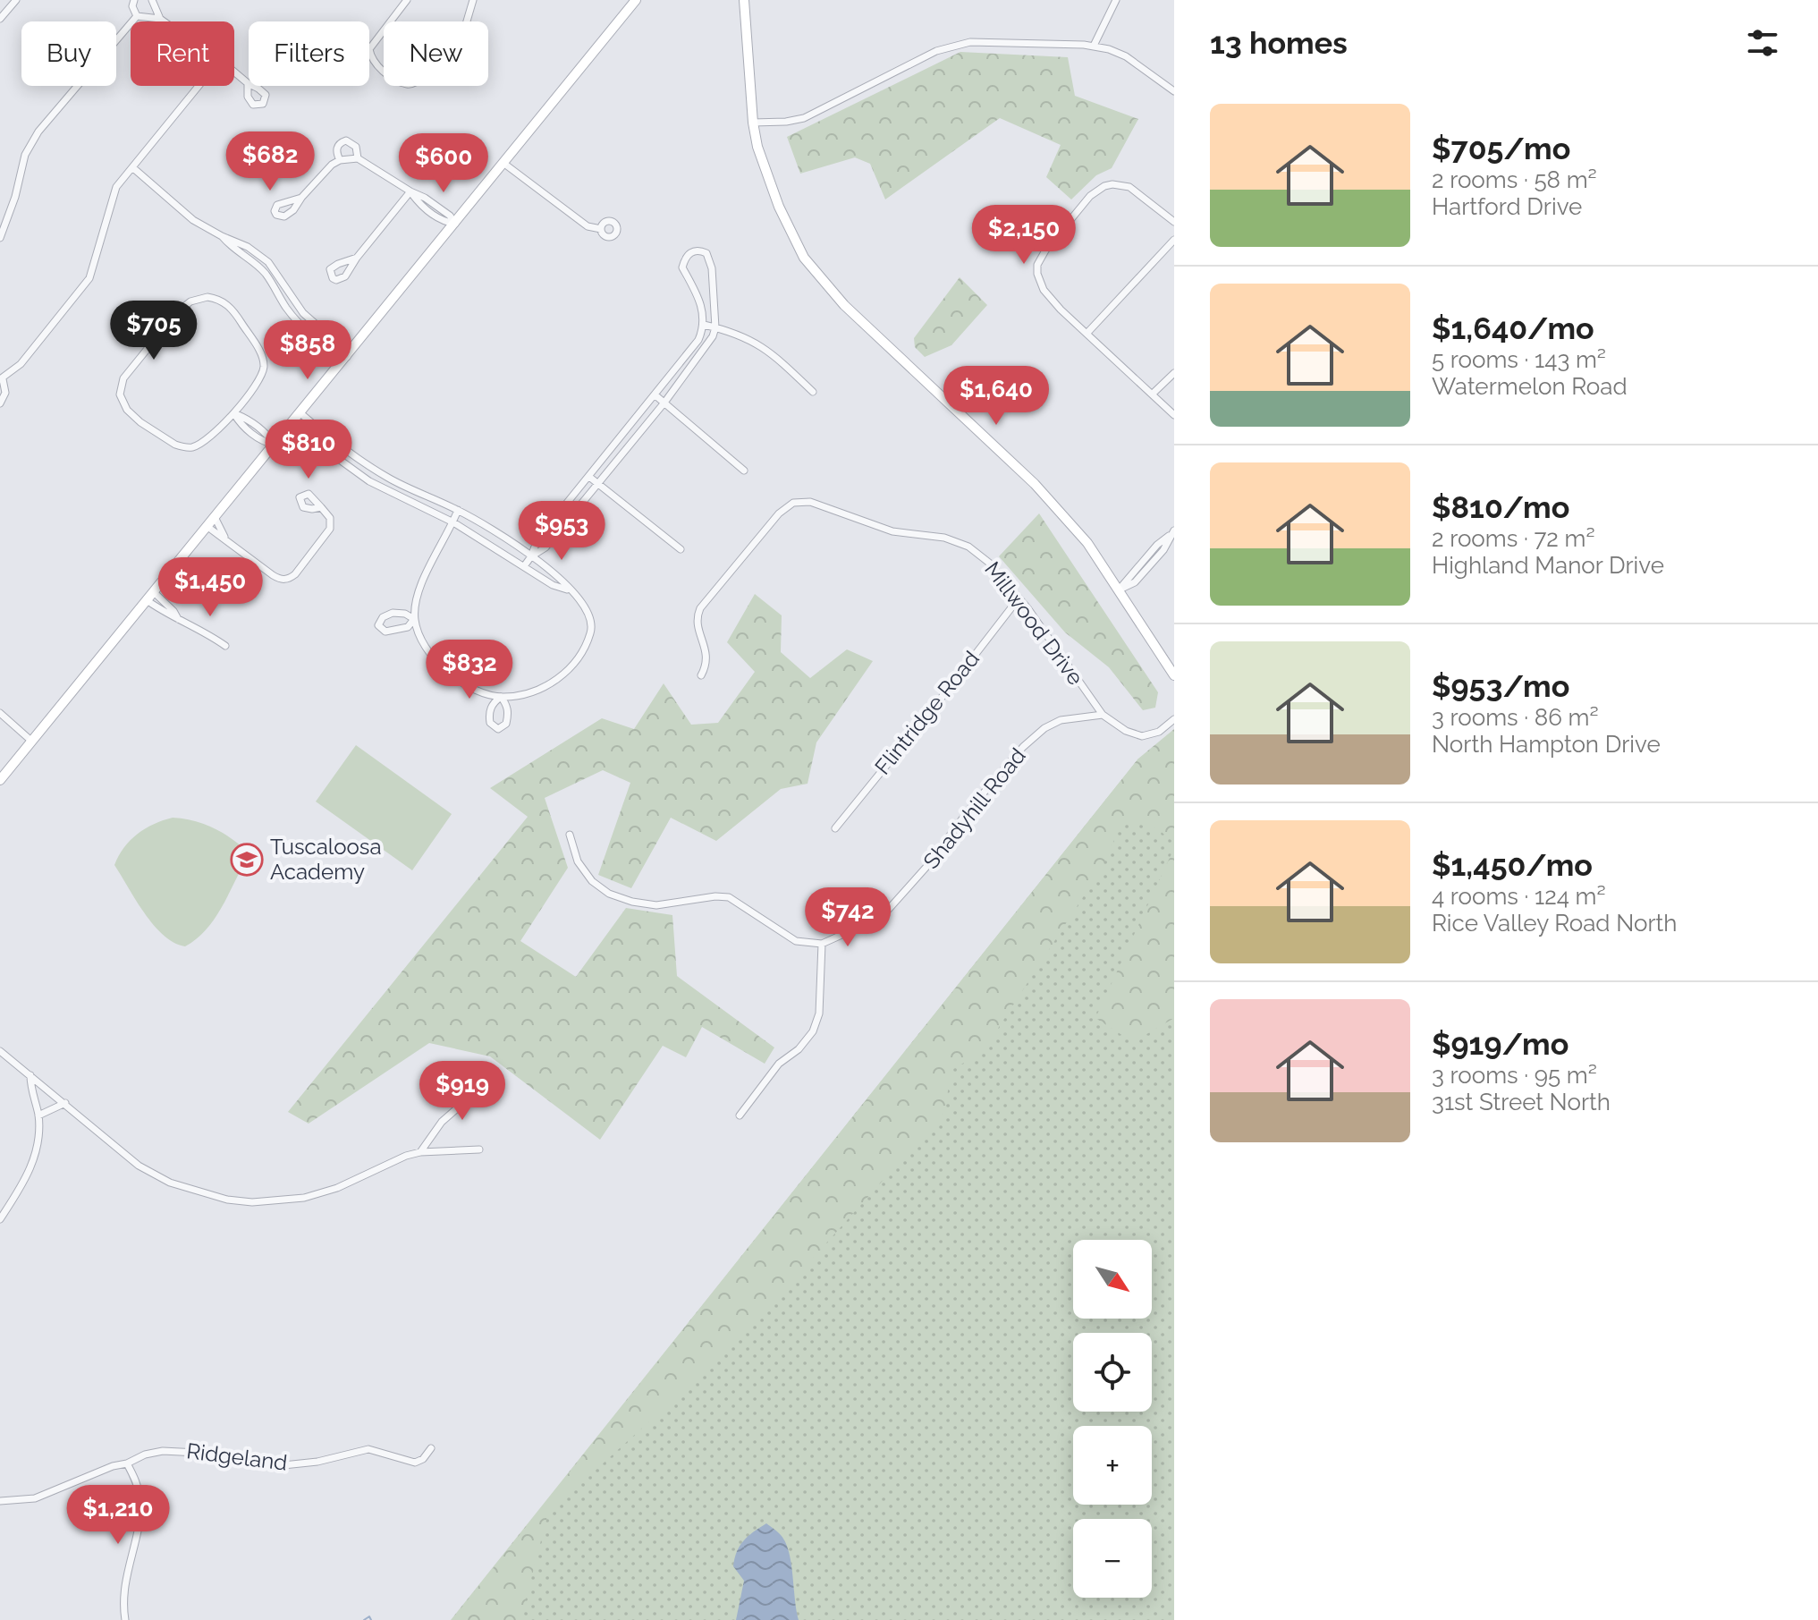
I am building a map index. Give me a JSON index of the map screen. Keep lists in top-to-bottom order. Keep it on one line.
{"streets":{"street":["Millwood Drive","Flintridge Road","Shadyhill Road","Ridgeland"]},"crossings":[["Millwood Drive","Flintridge Road"],["Millwood Drive","Shadyhill Road"]],"places":{"school or university":["Tuscaloosa Academy"]},"north":"bottom right","page":{"heading":"13 homes","chip":["Buy","Rent","Filters","New"],"list":[{"name":"$705/mo","note":"2 rooms · 58 m² · Hartford Drive"},{"name":"$1,640/mo","note":"5 rooms · 143 m² · Watermelon Road"},{"name":"$810/mo","note":"2 rooms · 72 m² · Highland Manor Drive"},{"name":"$953/mo","note":"3 rooms · 86 m² · North Hampton Drive"},{"name":"$1,450/mo","note":"4 rooms · 124 m² · Rice Valley Road North"},{"name":"$919/mo","note":"3 rooms · 95 m² · 31st Street North"}],"price":["$682","$600","$2,150","$705","$858","$1,640","$810","$953","$1,450","$832","$742","$919","$1,210"],"map_buttons":["+","−"]}}
